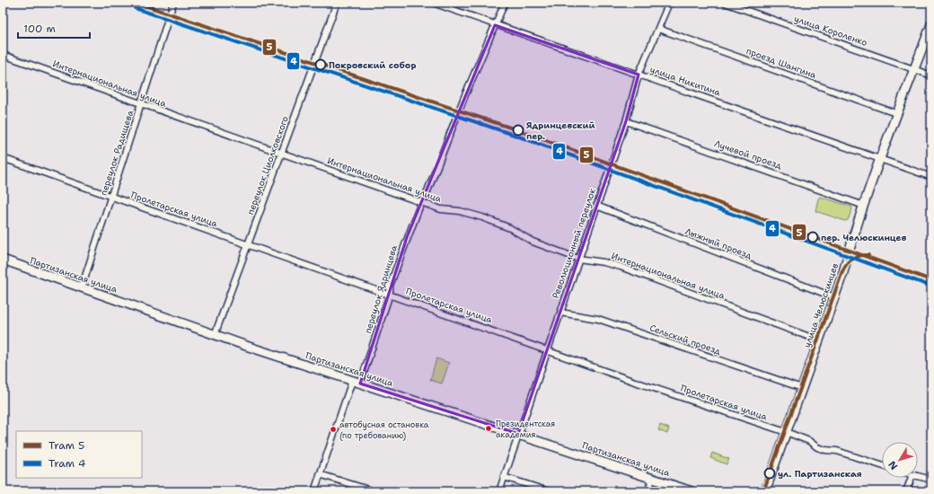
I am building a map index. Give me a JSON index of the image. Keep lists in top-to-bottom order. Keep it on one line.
{"streets":{"main road":["Партизанская улица","улица Челюскинцев"],"street":["улица Короленко","проезд Шангина","улица Никитина","Интернациональная улица","переулок Радищева","Лучевой проезд","переулок Циолковского","Пролетарская улица","Революционный переулок","Лыжный проезд","переулок Ядринцева","Сельский проезд"]},"crossings":[["улица Короленко","улица Челюскинцев"],["проезд Шангина","Революционный переулок"],["проезд Шангина","улица Челюскинцев"],["улица Никитина","Революционный переулок"],["улица Никитина","переулок Ядринцева"],["улица Никитина","улица Челюскинцев"],["Интернациональная улица","переулок Радищева"],["Интернациональная улица","переулок Циолковского"],["Интернациональная улица","Революционный переулок"],["Интернациональная улица","переулок Ядринцева"],["Интернациональная улица","улица Челюскинцев"],["переулок Радищева","Пролетарская улица"],["переулок Радищева","Партизанская улица"],["Лучевой проезд","Революционный переулок"],["Лучевой проезд","улица Челюскинцев"],["переулок Циолковского","Пролетарская улица"],["переулок Циолковского","Партизанская улица"],["Пролетарская улица","Революционный переулок"],["Пролетарская улица","переулок Ядринцева"],["Пролетарская улица","улица Челюскинцев"],["Революционный переулок","Лыжный проезд"],["Революционный переулок","Партизанская улица"],["Революционный переулок","Сельский проезд"],["Лыжный проезд","улица Челюскинцев"],["Партизанская улица","переулок Ядринцева"],["улица Челюскинцев","Сельский проезд"]],"places":["Покровский собор","Ядринцевский пер.","пер. Челюскинцев","Президентская академия","автобусная остановка (по требованию)","ул. Партизанская"],"lines":["tram line 5","tram line 4"],"legend":["Tram 5","Tram 4"],"scale_bar":"100 m","north":"bottom left"}
